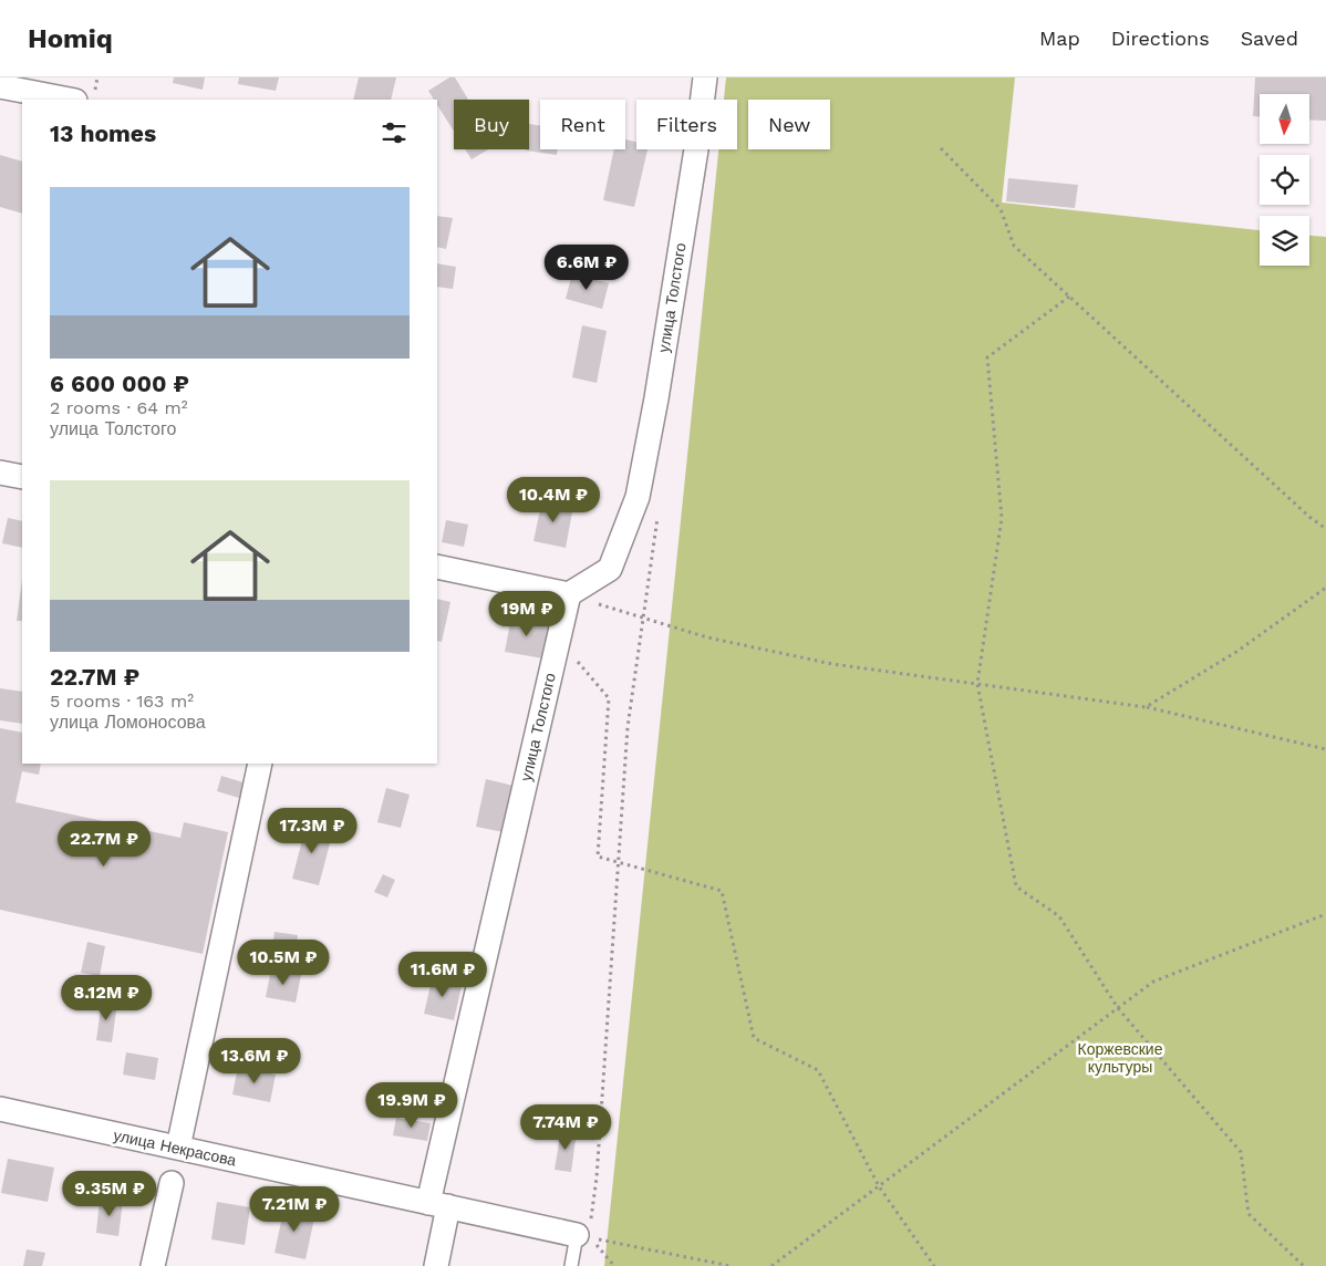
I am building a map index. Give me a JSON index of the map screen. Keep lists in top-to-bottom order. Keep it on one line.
{"streets":{"street":["улица Толстого","улица Некрасова"]},"crossings":[["улица Толстого","улица Некрасова"]],"parks":["Коржевские культуры"],"north":"bottom","page":{"header":"Homiq","nav":["Map","Directions","Saved"],"chip":["Buy","Rent","Filters","New"],"heading":"13 homes","list":[{"name":"6 600 000 ₽","note":"2 rooms · 64 m² · улица Толстого"},{"name":"22.7M ₽","note":"5 rooms · 163 m² · улица Ломоносова"}],"price":["6.6M ₽","10.4M ₽","19M ₽","17.3M ₽","22.7M ₽","10.5M ₽","11.6M ₽","8.12M ₽","13.6M ₽","19.9M ₽","7.74M ₽","9.35M ₽","7.21M ₽"]}}
